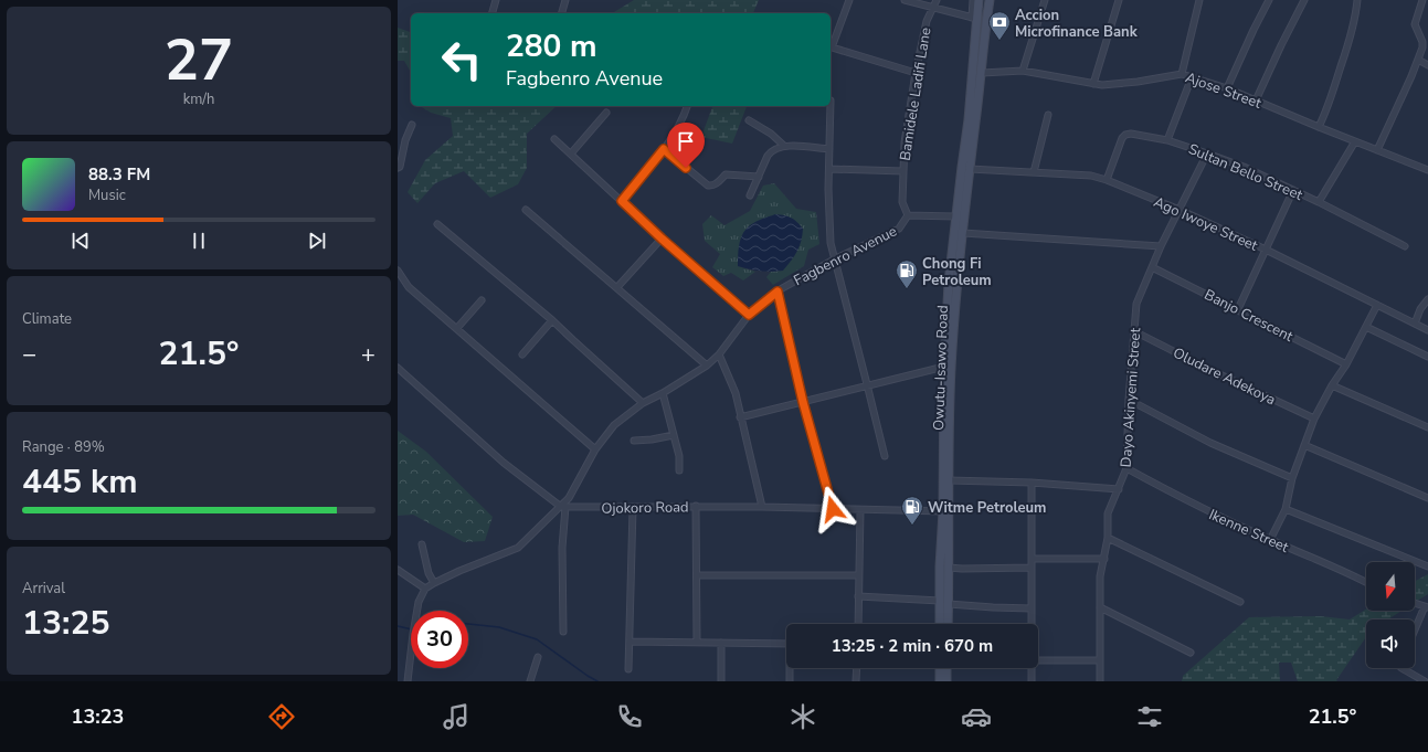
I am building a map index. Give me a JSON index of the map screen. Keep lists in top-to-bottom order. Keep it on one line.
{"streets":{"street":["Ajose Street","Bamidele Ladifi Lane","Sultan Bello Street","Ago Iwoye Street","Fagbenro Avenue","Banjo Crescent","Owutu-Isawo Road","Oludare Adekoya","Dayo Akinyemi Street","Ojokoro Road","Ikenne Street"]},"crossings":[["Ajose Street","Owutu-Isawo Road"],["Bamidele Ladifi Lane","Fagbenro Avenue"],["Sultan Bello Street","Ago Iwoye Street"],["Sultan Bello Street","Dayo Akinyemi Street"],["Ago Iwoye Street","Owutu-Isawo Road"],["Ago Iwoye Street","Dayo Akinyemi Street"],["Fagbenro Avenue","Owutu-Isawo Road"],["Fagbenro Avenue","Ojokoro Road"],["Banjo Crescent","Dayo Akinyemi Street"],["Owutu-Isawo Road","Ojokoro Road"],["Oludare Adekoya","Dayo Akinyemi Street"],["Dayo Akinyemi Street","Ikenne Street"]],"places":{"bank":["Accion Microfinance Bank"],"fuel station":["Chong Fi Petroleum","Witme Petroleum"]},"north":"bottom","page":{"tile":[["27","km/h"],"Climate",["Range · 89%","445 km"],["Arrival","13:25"]],"turn":["280 m","Fagbenro Avenue"],"song":["88.3 FM","Music"],"heat":["−","21.5°","+"],"limit":"30","trip":"13:25 · 2 min · 670 m","tabs":["13:23","21.5°"]}}
